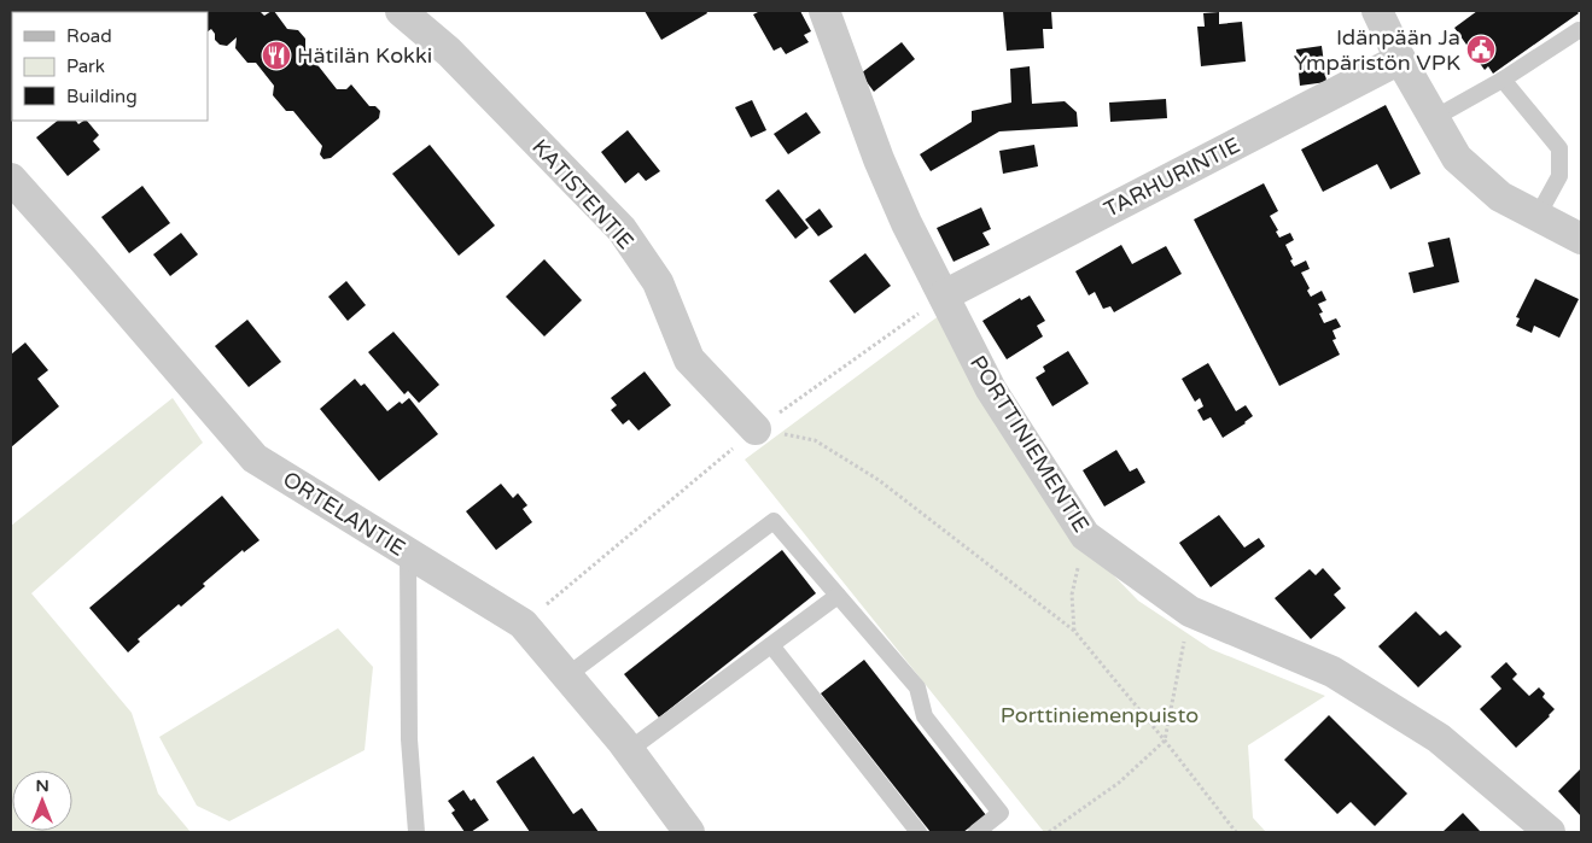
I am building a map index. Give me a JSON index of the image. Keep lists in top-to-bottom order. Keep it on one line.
{"streets":{"street":["TARHURINTIE","KATISTENTIE","PORTTINIEMENTIE","ORTELANTIE"]},"crossings":[["TARHURINTIE","PORTTINIEMENTIE"]],"parks":["Porttiniemenpuisto"],"places":{"public building":["Idänpään Ja Ympäristön VPK"],"restaurant":["Hätilän Kokki"]},"legend":["Road","Park","Building"],"north":"top"}
